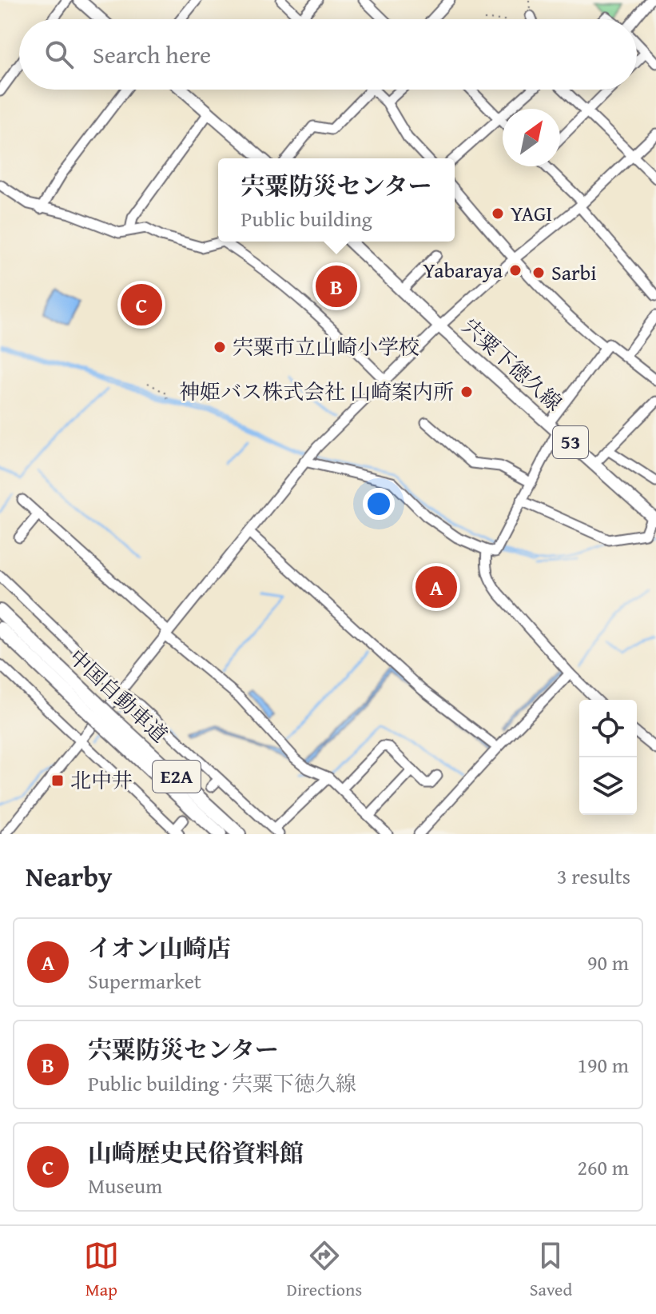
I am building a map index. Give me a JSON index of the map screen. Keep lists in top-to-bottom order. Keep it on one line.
{"streets":{"highway":["中国自動車道","E2A"],"main road":["宍粟下徳久線","53"]},"places":{"other":["YAGI","Yabaraya","Sarbi","宍粟市立山崎小学校","神姫バス株式会社 山崎案内所"],"transit":["北中井"]},"north":"top right","page":{"search":"Search here","popup":["宍粟防災センター","Public building"],"pins":["B","C","A"],"heading":["Nearby","3 results"],"list":[{"mark":"A","name":"イオン山崎店","note":"Supermarket","value":"90 m"},{"mark":"B","name":"宍粟防災センター","note":"Public building · 宍粟下徳久線","value":"190 m"},{"mark":"C","name":"山崎歴史民俗資料館","note":"Museum","value":"260 m"}],"nav":["Map","Directions","Saved"]}}
